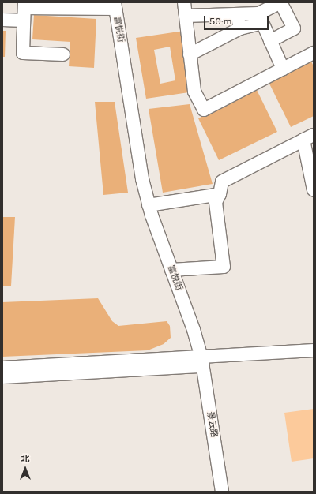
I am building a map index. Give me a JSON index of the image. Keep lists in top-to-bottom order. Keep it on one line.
{"streets":{"street":["富悦街","景云路"]},"crossings":[["富悦街","景云路"]],"scale_bar":"50 m","north":"top"}
